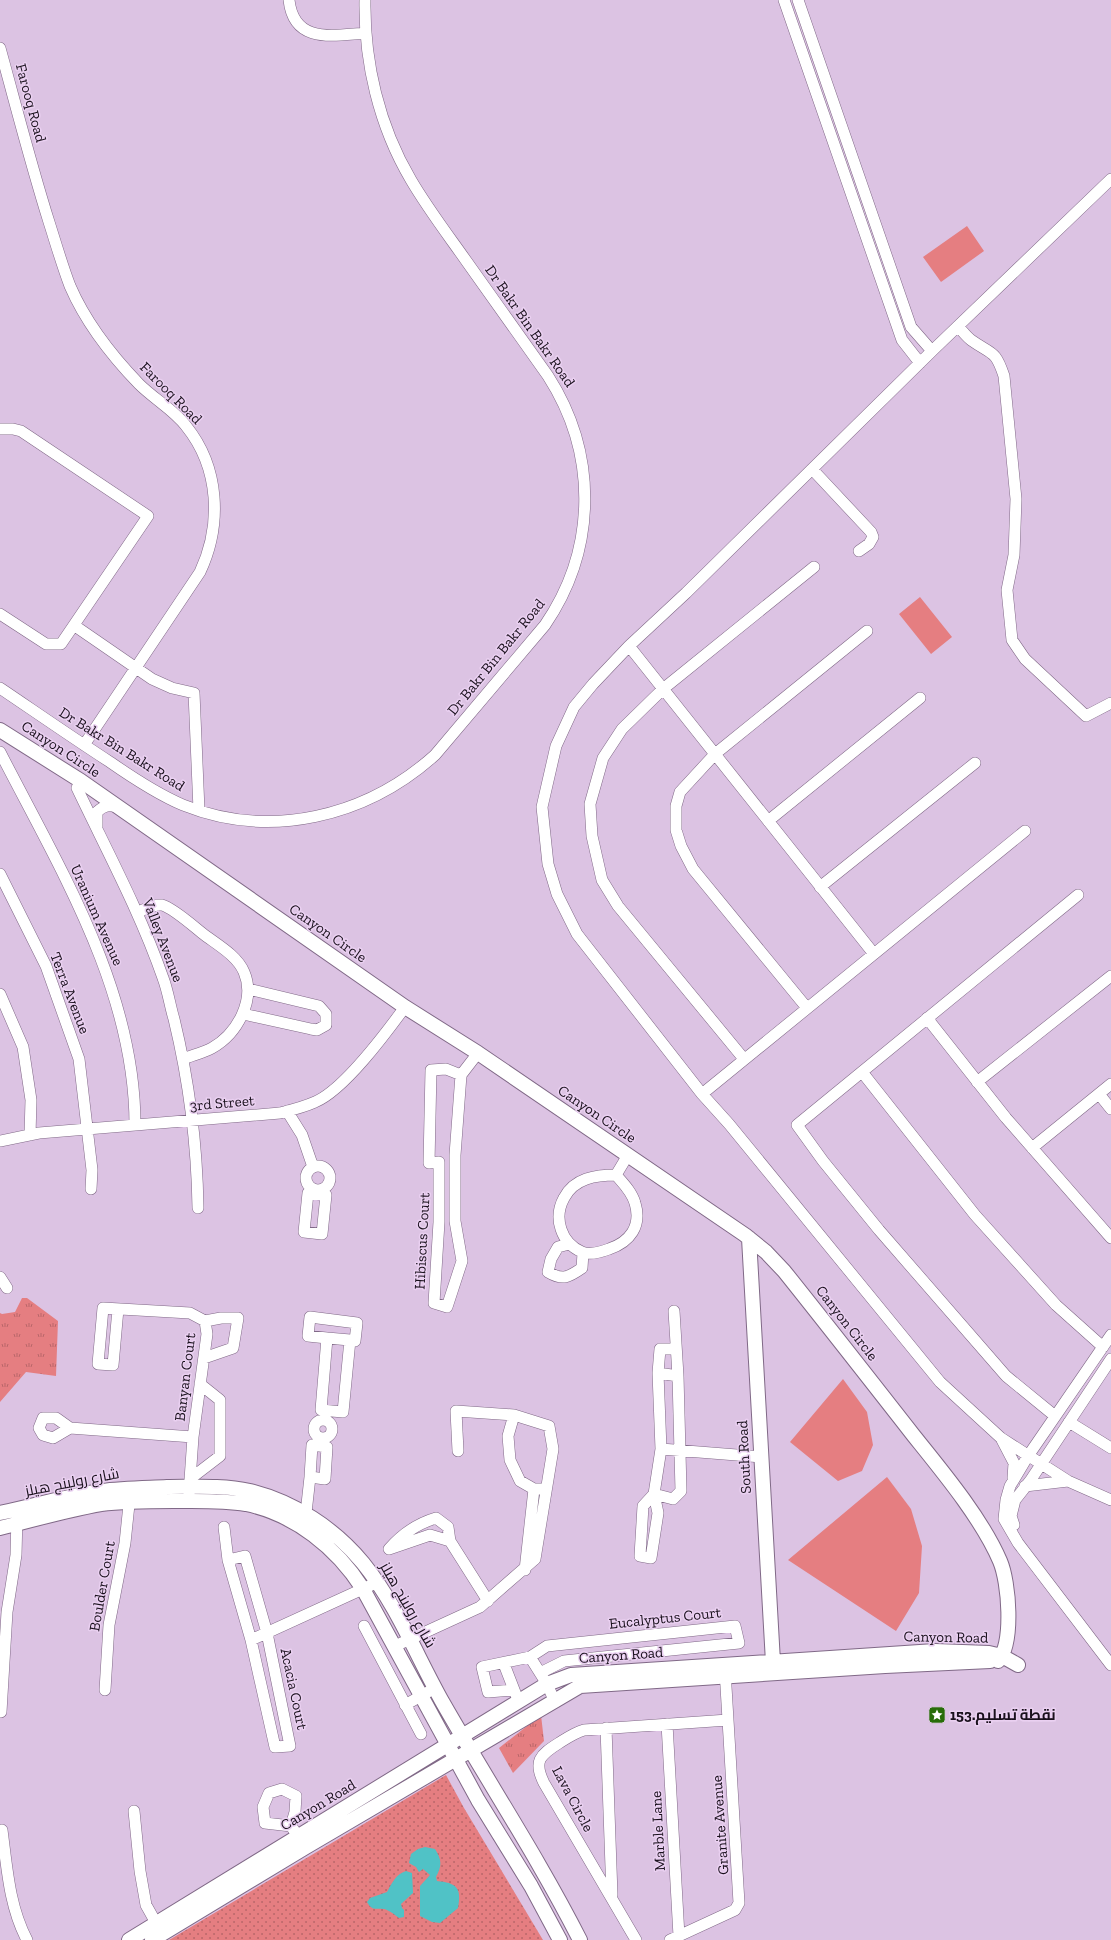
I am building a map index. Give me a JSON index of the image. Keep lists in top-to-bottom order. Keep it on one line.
{"streets":{"main road":["Canyon Circle","South Road","شارع رولينج هيلز","Canyon Road"],"street":["Farooq Road","Dr Bakr Bin Bakr Road","Uranium Avenue","Valley Avenue","Terra Avenue","3rd Street","Hibiscus Court","Banyan Court","Boulder Court","Eucalyptus Court","Acacia Court","Lava Circle","Granite Avenue","Marble Lane"]},"crossings":[["Farooq Road","Dr Bakr Bin Bakr Road"],["Canyon Circle","Valley Avenue"],["Canyon Circle","3rd Street"],["Canyon Circle","South Road"],["Canyon Circle","Canyon Road"],["Uranium Avenue","3rd Street"],["Valley Avenue","3rd Street"],["Terra Avenue","3rd Street"],["Banyan Court","شارع رولينج هيلز"],["South Road","Canyon Road"],["شارع رولينج هيلز","Boulder Court"],["شارع رولينج هيلز","Canyon Road"],["شارع رولينج هيلز","Acacia Court"],["Eucalyptus Court","Canyon Road"],["Canyon Road","Granite Avenue"],["Lava Circle","Granite Avenue"],["Lava Circle","Marble Lane"],["Granite Avenue","Marble Lane"]],"places":{"place":["نقطة تسليم.153"]}}
